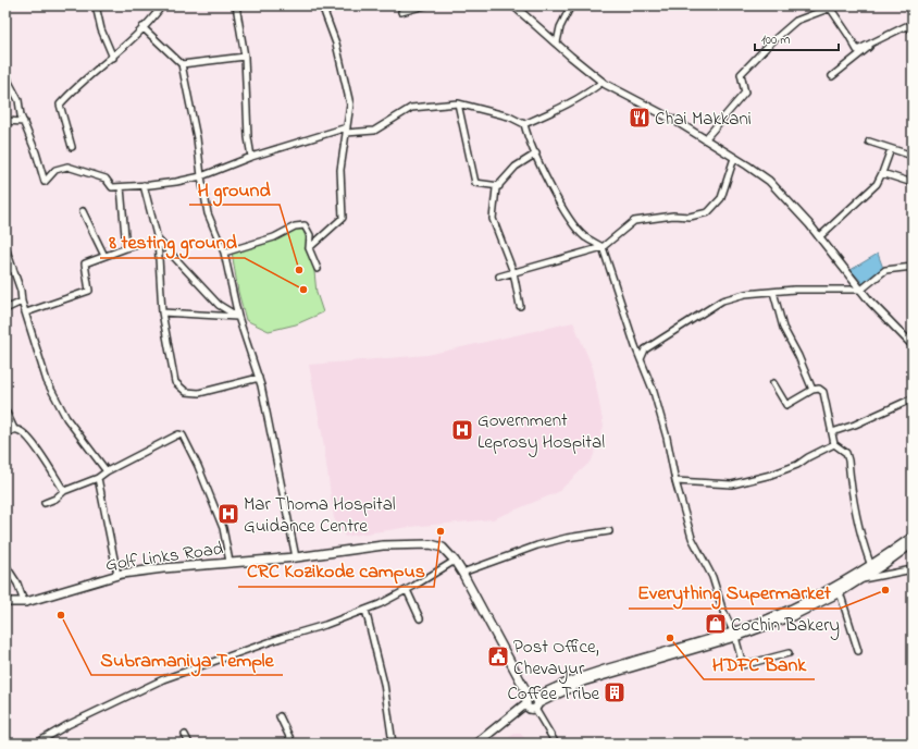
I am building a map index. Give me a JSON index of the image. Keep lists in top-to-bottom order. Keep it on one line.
{"streets":{"main road":["Golf Links Road"]},"places":{"restaurant":["Chai Makkani"],"other":["H ground","8 testing ground","CRC Kozikode campus","Everything Supermarket","Subramaniya Temple","HDFC Bank"],"hospital":["Government Leprosy Hospital","Mar Thoma Hospital Guidance Centre"],"shop":["Cochin Bakery"],"public building":["Post Office, Chevayur"],"building":["Coffee Tribe"]},"scale_bar":"100 m"}
